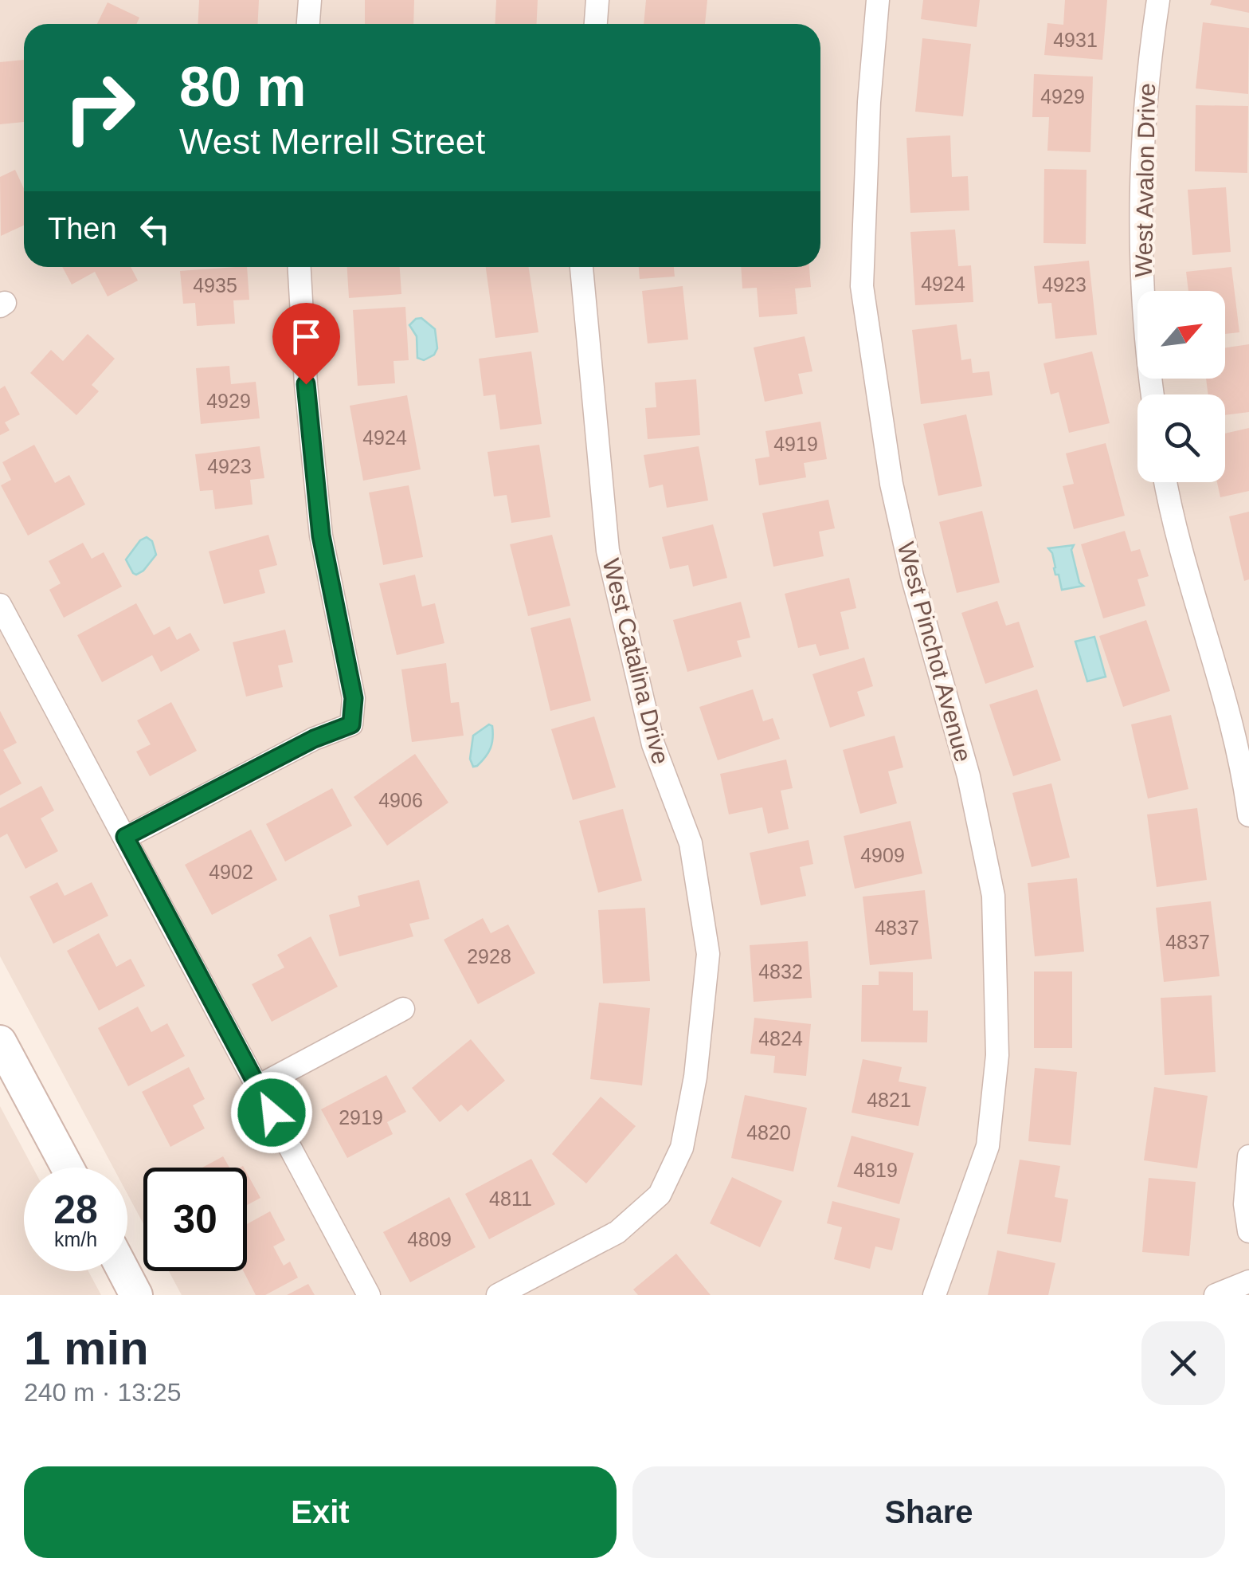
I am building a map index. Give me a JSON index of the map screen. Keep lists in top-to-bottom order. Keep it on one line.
{"streets":{"street":["West Avalon Drive","West Pinchot Avenue","West Catalina Drive"]},"house_numbers":["4931","4929","4924","4923","4935","4929","4924","4919","4923","4906","4909","4902","4837","4837","2928","4832","4824","4821","2919","4820","4819","4811","4809"],"north":"top right","page":{"turn":["80 m","West Merrell Street"],"then":"Then","speed":"28 km/h","limit":"30","heading":["1 min","240 m · 13:25"],"buttons":["Exit","Share"]}}
